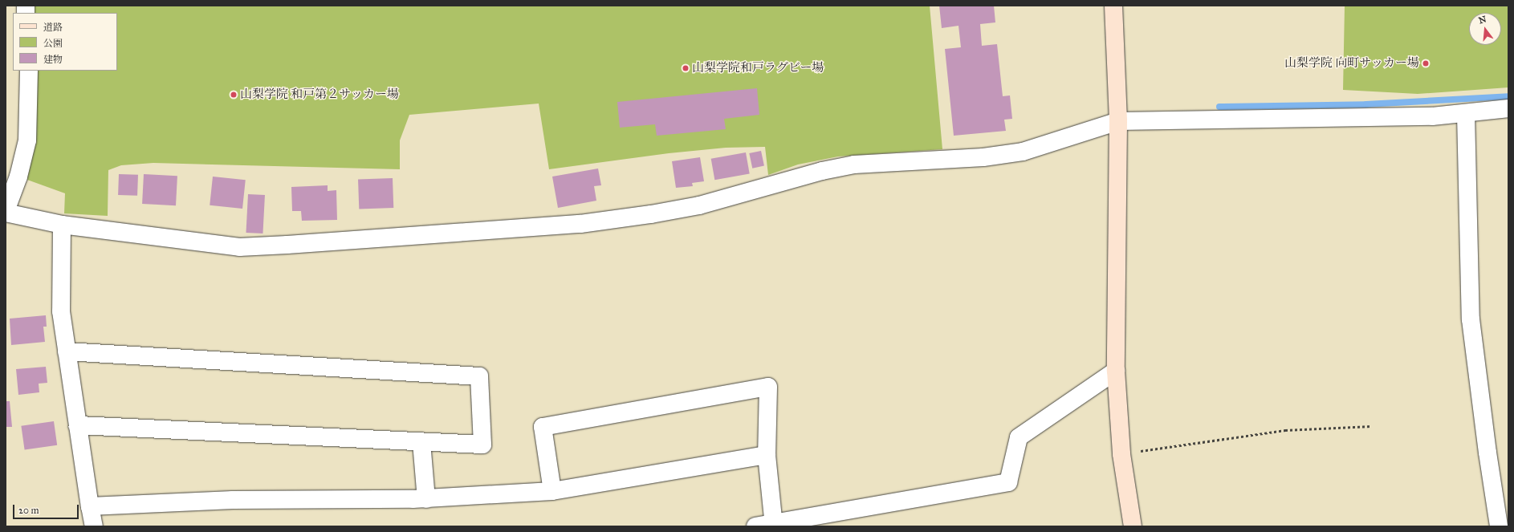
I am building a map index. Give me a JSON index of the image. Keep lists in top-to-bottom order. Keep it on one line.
{"places":["山梨学院 向町サッカー場","山梨学院和戸ラグビー場","山梨学院 和戸第２サッカー場"],"legend":["道路","公園","建物"],"scale_bar":"20 m","north":"top"}
